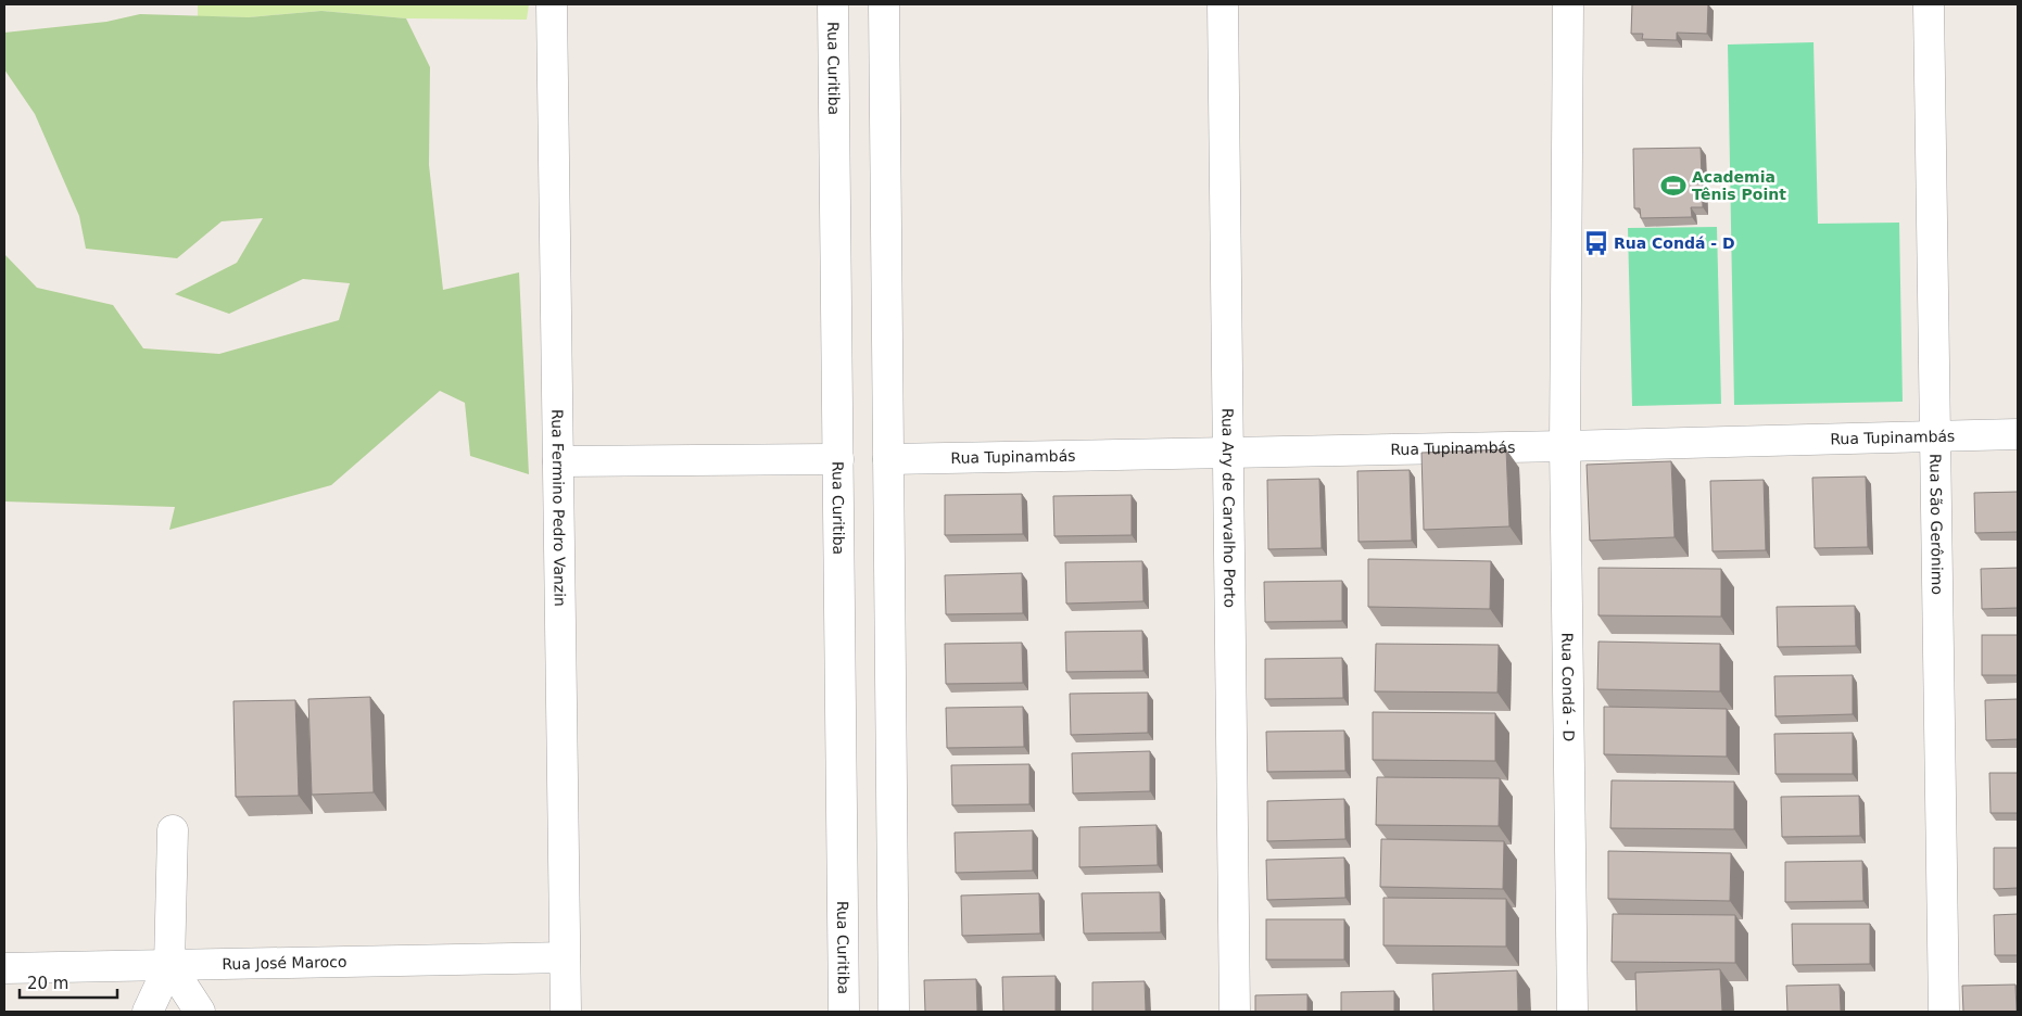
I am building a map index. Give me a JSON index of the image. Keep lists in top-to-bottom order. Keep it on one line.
{"streets":{"street":["Rua Curitiba","Rua Tupinambás","Rua Fermino Pedro Vanzin","Rua Ary de Carvalho Porto","Rua São Gerônimo","Rua Condá - D","Rua José Maroco"]},"crossings":[["Rua Tupinambás","Rua Ary de Carvalho Porto"],["Rua Tupinambás","Rua São Gerônimo"],["Rua Tupinambás","Rua Condá - D"],["Rua Fermino Pedro Vanzin","Rua José Maroco"]],"places":{"sports":["Academia Tênis Point"],"bus stop":["Rua Condá - D"]},"scale_bar":"20 m"}
